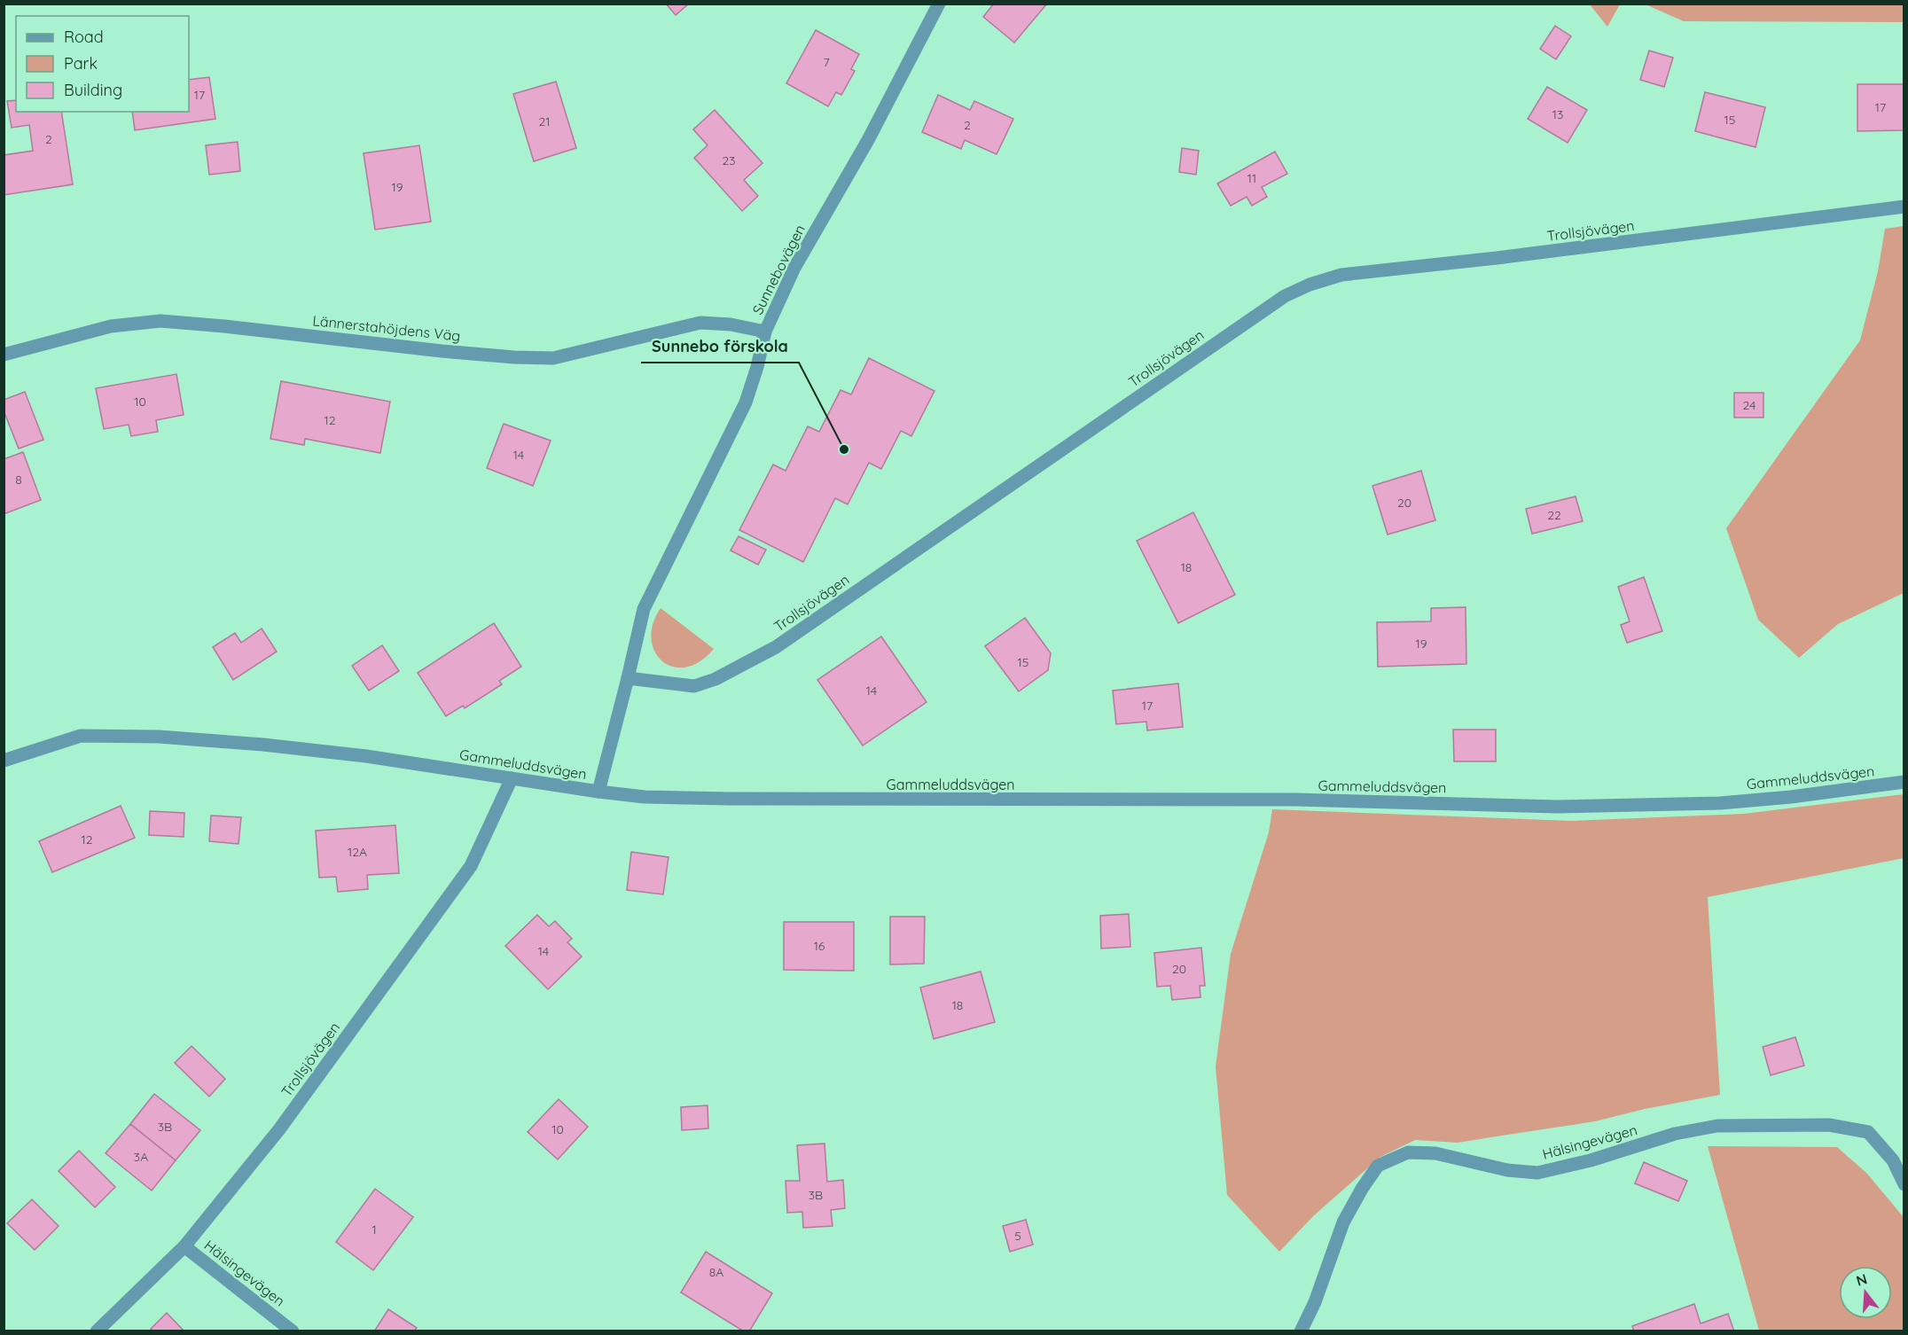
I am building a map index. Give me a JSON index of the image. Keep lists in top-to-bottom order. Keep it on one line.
{"streets":{"street":["Trollsjövägen","Sunnebovägen","Lännerstahöjdens Väg","Gammeluddsvägen","Hälsingevägen"]},"crossings":[["Trollsjövägen","Sunnebovägen"],["Trollsjövägen","Gammeluddsvägen"],["Trollsjövägen","Hälsingevägen"],["Sunnebovägen","Lännerstahöjdens Väg"]],"places":["Sunnebo förskola"],"house_numbers":["7","17","17","13","15","21","2","2","23","11","19","10","24","12","14","8","20","22","18","19","15","14","17","12","12A","16","14","20","18","3B","10","3A","3B","1","5","8A"],"legend":["Road","Park","Building"],"north":"top"}
